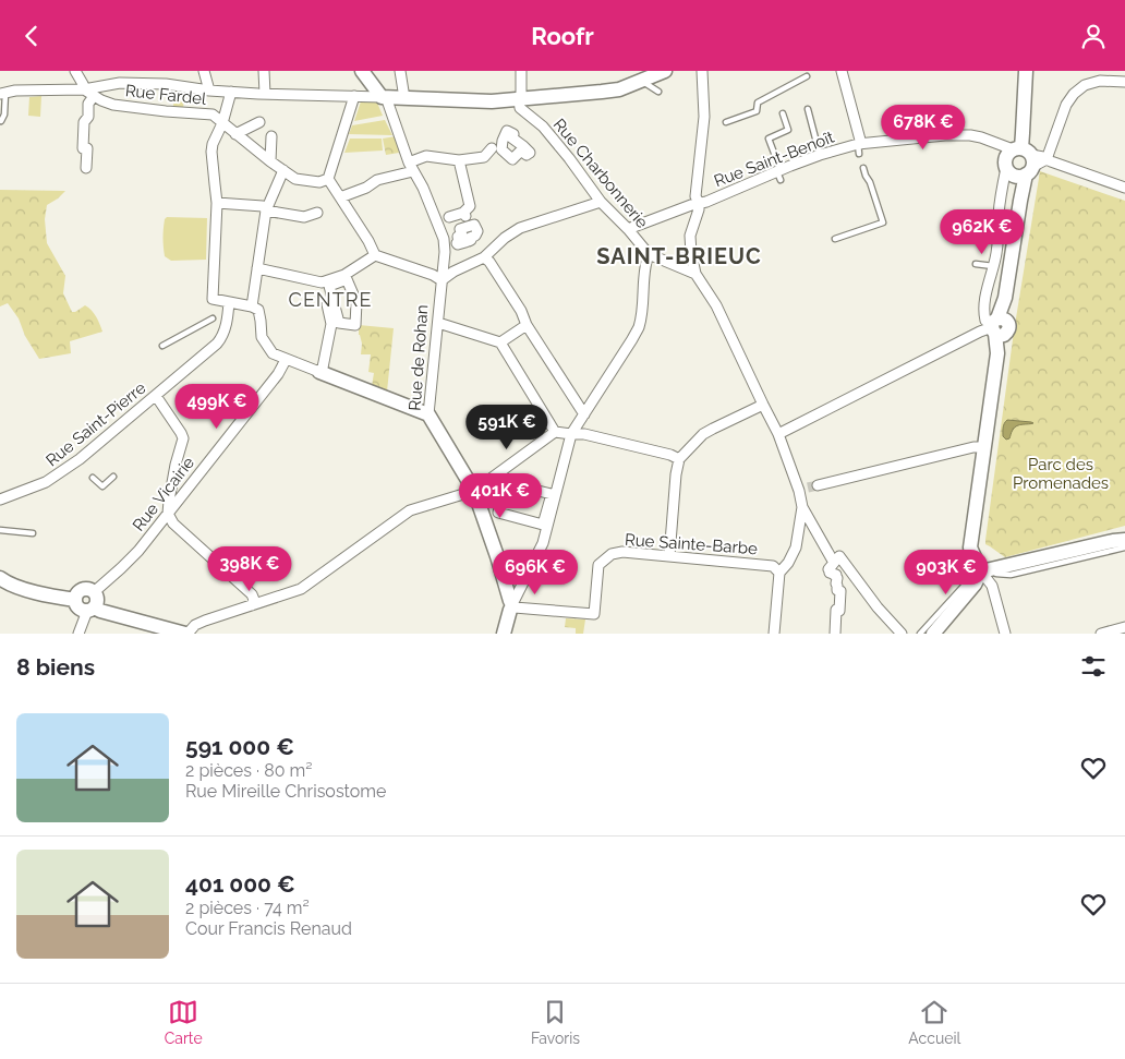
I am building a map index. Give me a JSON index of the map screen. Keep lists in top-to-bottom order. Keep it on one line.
{"streets":{"street":["Rue Fardel","Rue Saint-Benoît","Rue Charbonnerie","Rue de Rohan","Rue Saint-Pierre","Rue Vicairie","Rue Sainte-Barbe"]},"crossings":[["Rue Saint-Benoît","Rue Charbonnerie"],["Rue de Rohan","Rue Sainte-Barbe"]],"districts":["SAINT-BRIEUC","CENTRE"],"parks":["Parc des Promenades"],"page":{"header":"Roofr","price":["678K €","962K €","499K €","591K €","401K €","398K €","696K €","903K €"],"heading":"8 biens","list":[{"name":"591 000 €","note":"2 pièces · 80 m² · Rue Mireille Chrisostome"},{"name":"401 000 €","note":"2 pièces · 74 m² · Cour Francis Renaud"}],"tabs":["Carte","Favoris","Accueil"]}}
